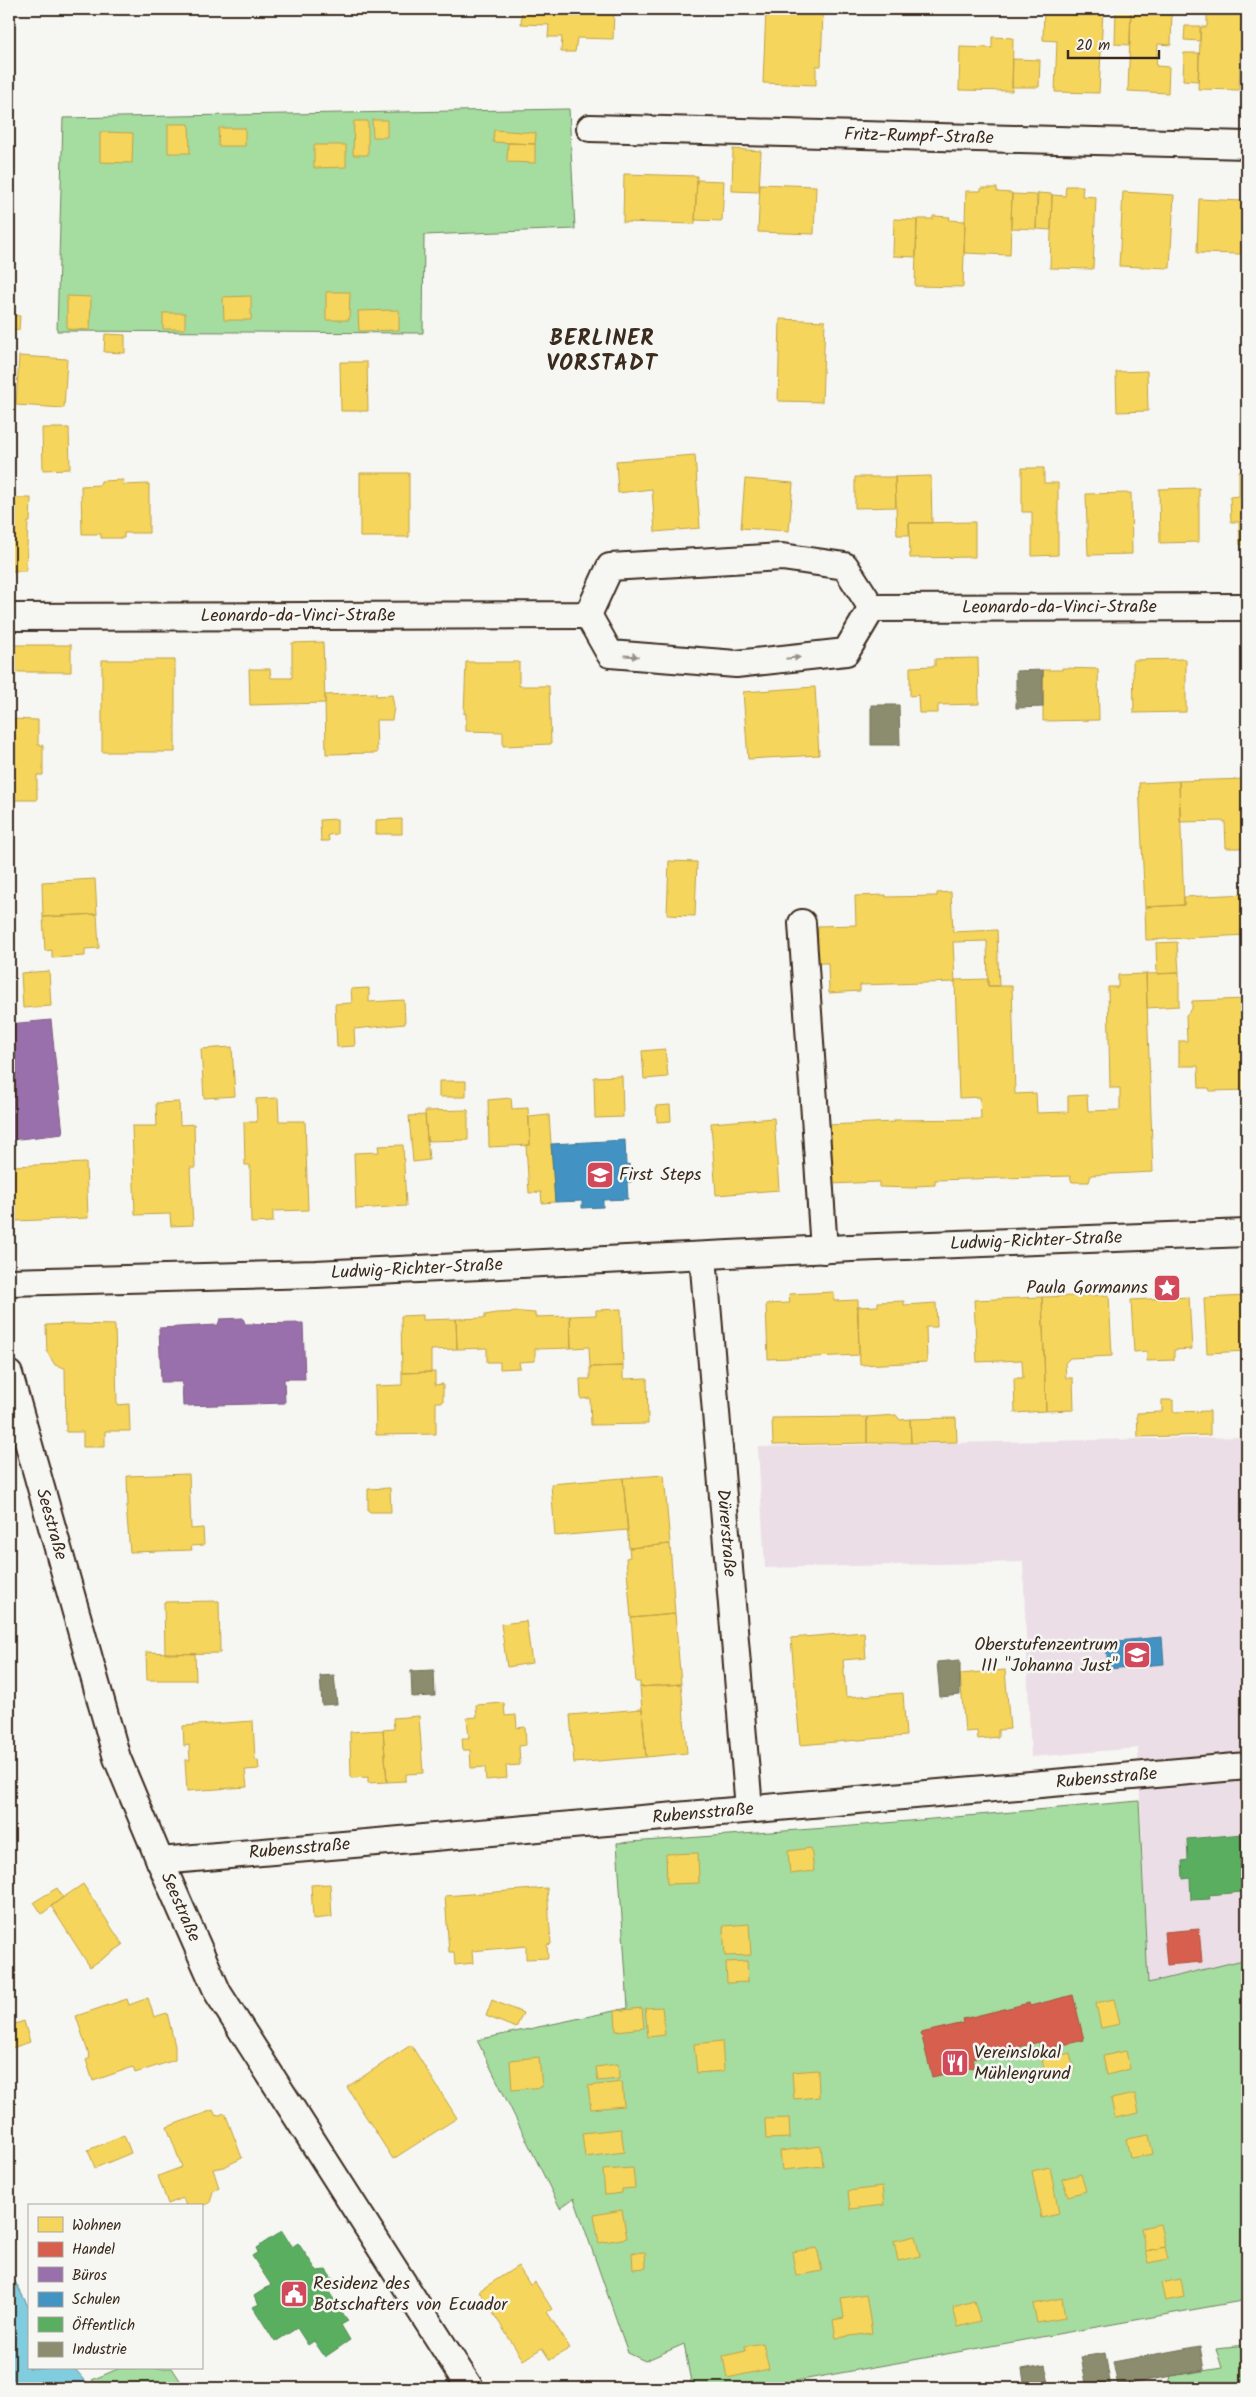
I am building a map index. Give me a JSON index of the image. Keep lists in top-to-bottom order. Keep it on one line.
{"streets":{"street":["Fritz-Rumpf-Straße","Leonardo-da-Vinci-Straße","Ludwig-Richter-Straße","Seestraße","Dürerstraße","Rubensstraße"]},"crossings":[["Ludwig-Richter-Straße","Dürerstraße"],["Seestraße","Rubensstraße"],["Dürerstraße","Rubensstraße"]],"districts":["BERLINER VORSTADT"],"places":{"school or university":["First Steps","Oberstufenzentrum III \"Johanna Just\""],"place":["Paula Gormanns"],"restaurant":["Vereinslokal Mühlengrund"],"public building":["Residenz des Botschafters von Ecuador"]},"legend":["Wohnen","Handel","Büros","Schulen","Öffentlich","Industrie"],"scale_bar":"20 m"}
